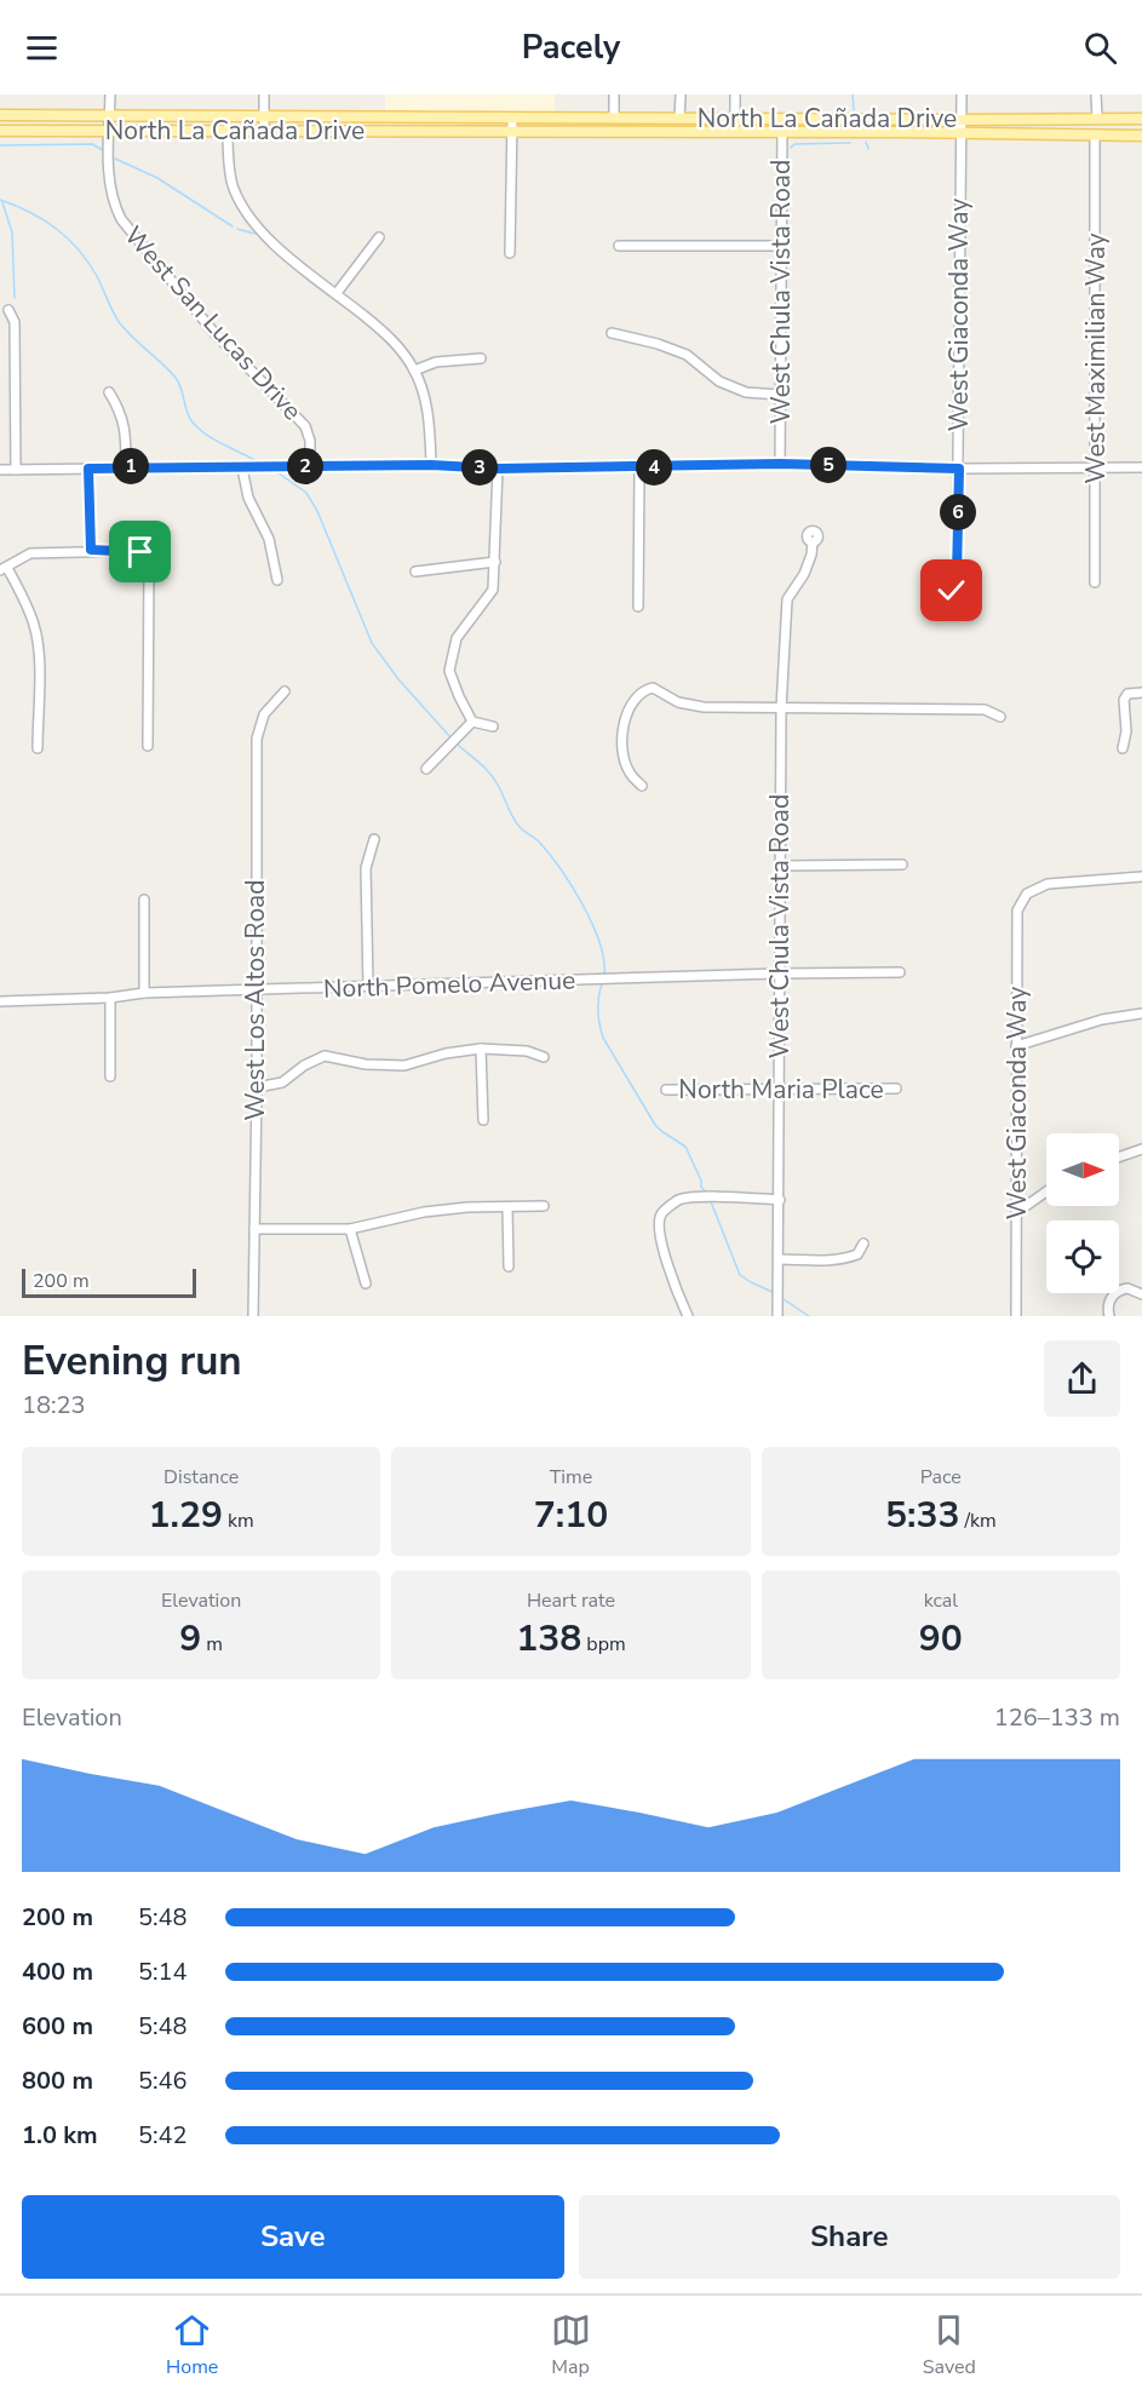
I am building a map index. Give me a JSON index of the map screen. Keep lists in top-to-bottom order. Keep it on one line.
{"streets":{"main road":["North La Cañada Drive"],"street":["West Chula Vista Road","West Giaconda Way","West San Lucas Drive","West Maximilian Way","North Pomelo Avenue","West Los Altos Road","North Maria Place"]},"crossings":[["North La Cañada Drive","West Chula Vista Road"],["North La Cañada Drive","West Giaconda Way"],["North La Cañada Drive","West San Lucas Drive"],["North La Cañada Drive","West Maximilian Way"],["West Chula Vista Road","North Pomelo Avenue"],["West Chula Vista Road","North Maria Place"],["North Pomelo Avenue","West Los Altos Road"]],"scale_bar":"200 m","north":"right","page":{"header":"Pacely","pins":["5","1","2","3","4","6"],"scale":"200 m","heading":["Evening run","18:23"],"stats":[["Distance","1.29 km"],["Time","7:10"],["Pace","5:33 /km"],["Elevation","9 m"],["Heart rate","138 bpm"],["kcal","90"]],"chart":["Elevation","126–133 m"],"list":[{"name":"200 m","note":"5:48"},{"name":"400 m","note":"5:14"},{"name":"600 m","note":"5:48"},{"name":"800 m","note":"5:46"},{"name":"1.0 km","note":"5:42"}],"buttons":["Save","Share"],"tabs":["Home","Map","Saved"]}}
